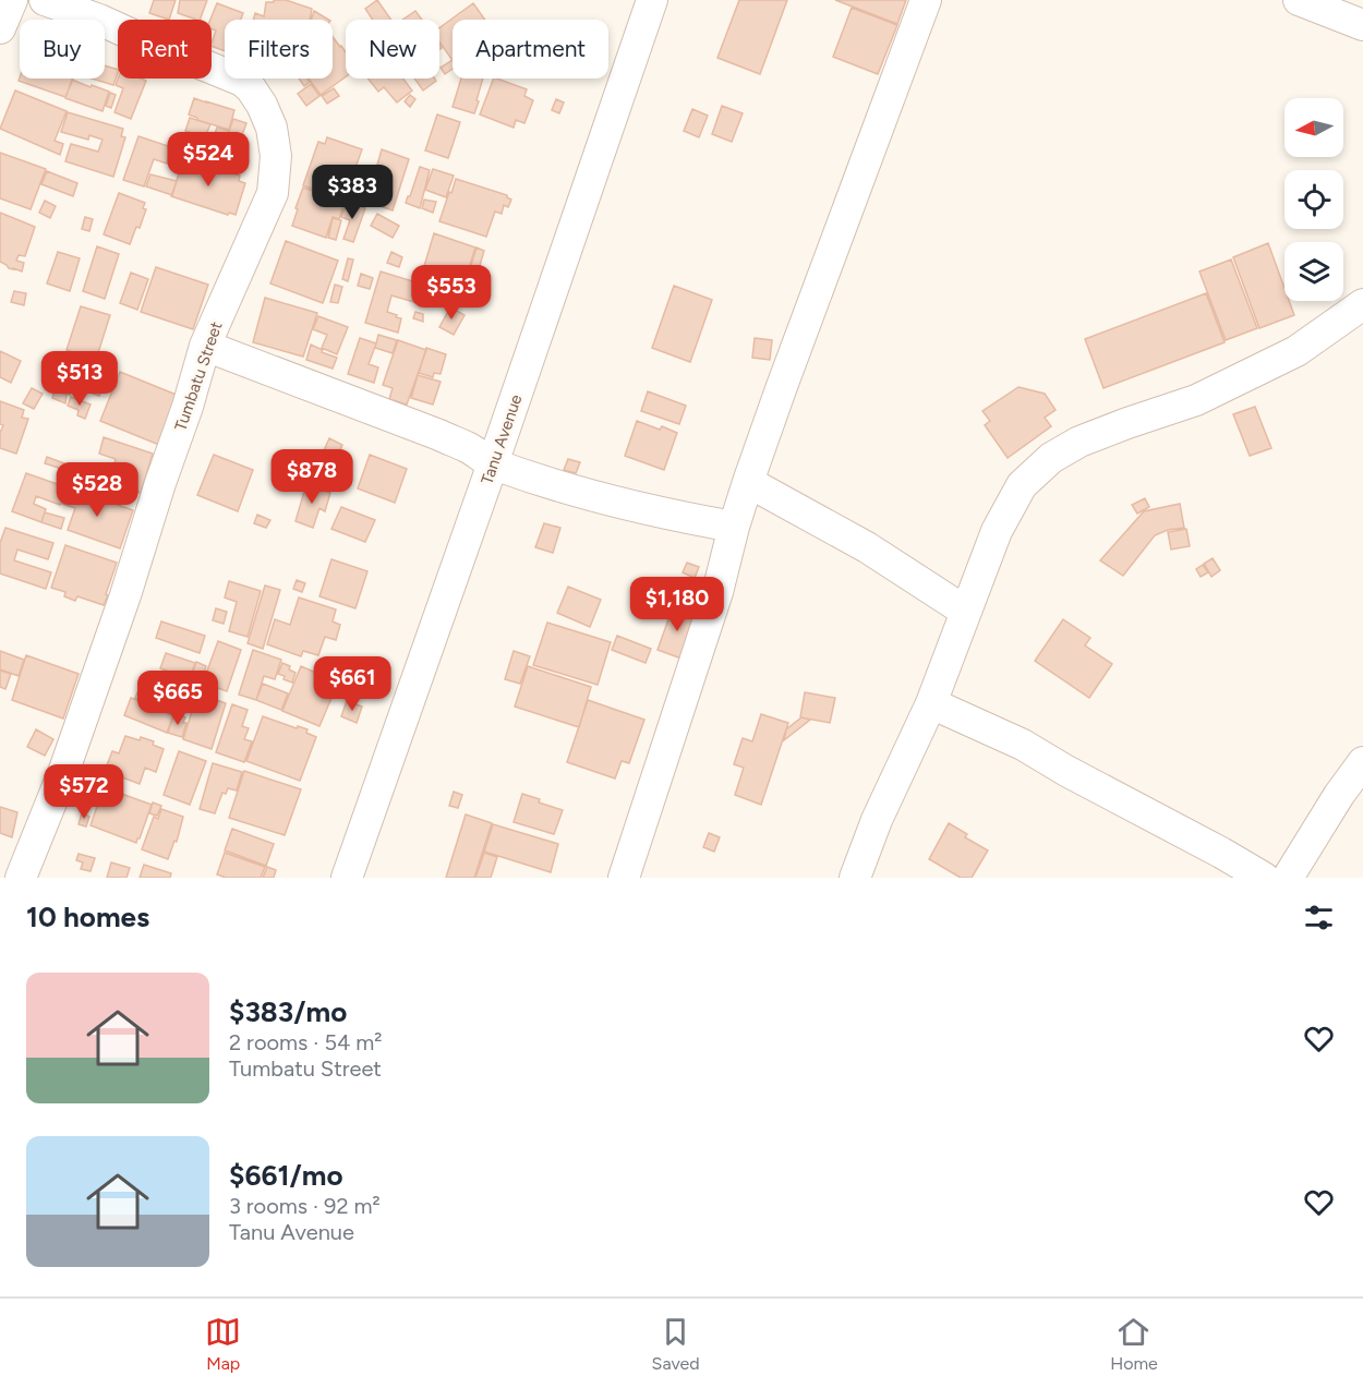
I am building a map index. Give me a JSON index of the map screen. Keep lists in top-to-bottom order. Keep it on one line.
{"streets":{"street":["Tumbatu Street","Tanu Avenue"]},"north":"left","page":{"chip":["Buy","Rent","Filters","New","Apartment"],"price":["$524","$383","$553","$513","$878","$528","$1,180","$661","$665","$572"],"heading":"10 homes","list":[{"name":"$383/mo","note":"2 rooms · 54 m² · Tumbatu Street"},{"name":"$661/mo","note":"3 rooms · 92 m² · Tanu Avenue"}],"tabs":["Map","Saved","Home"]}}
